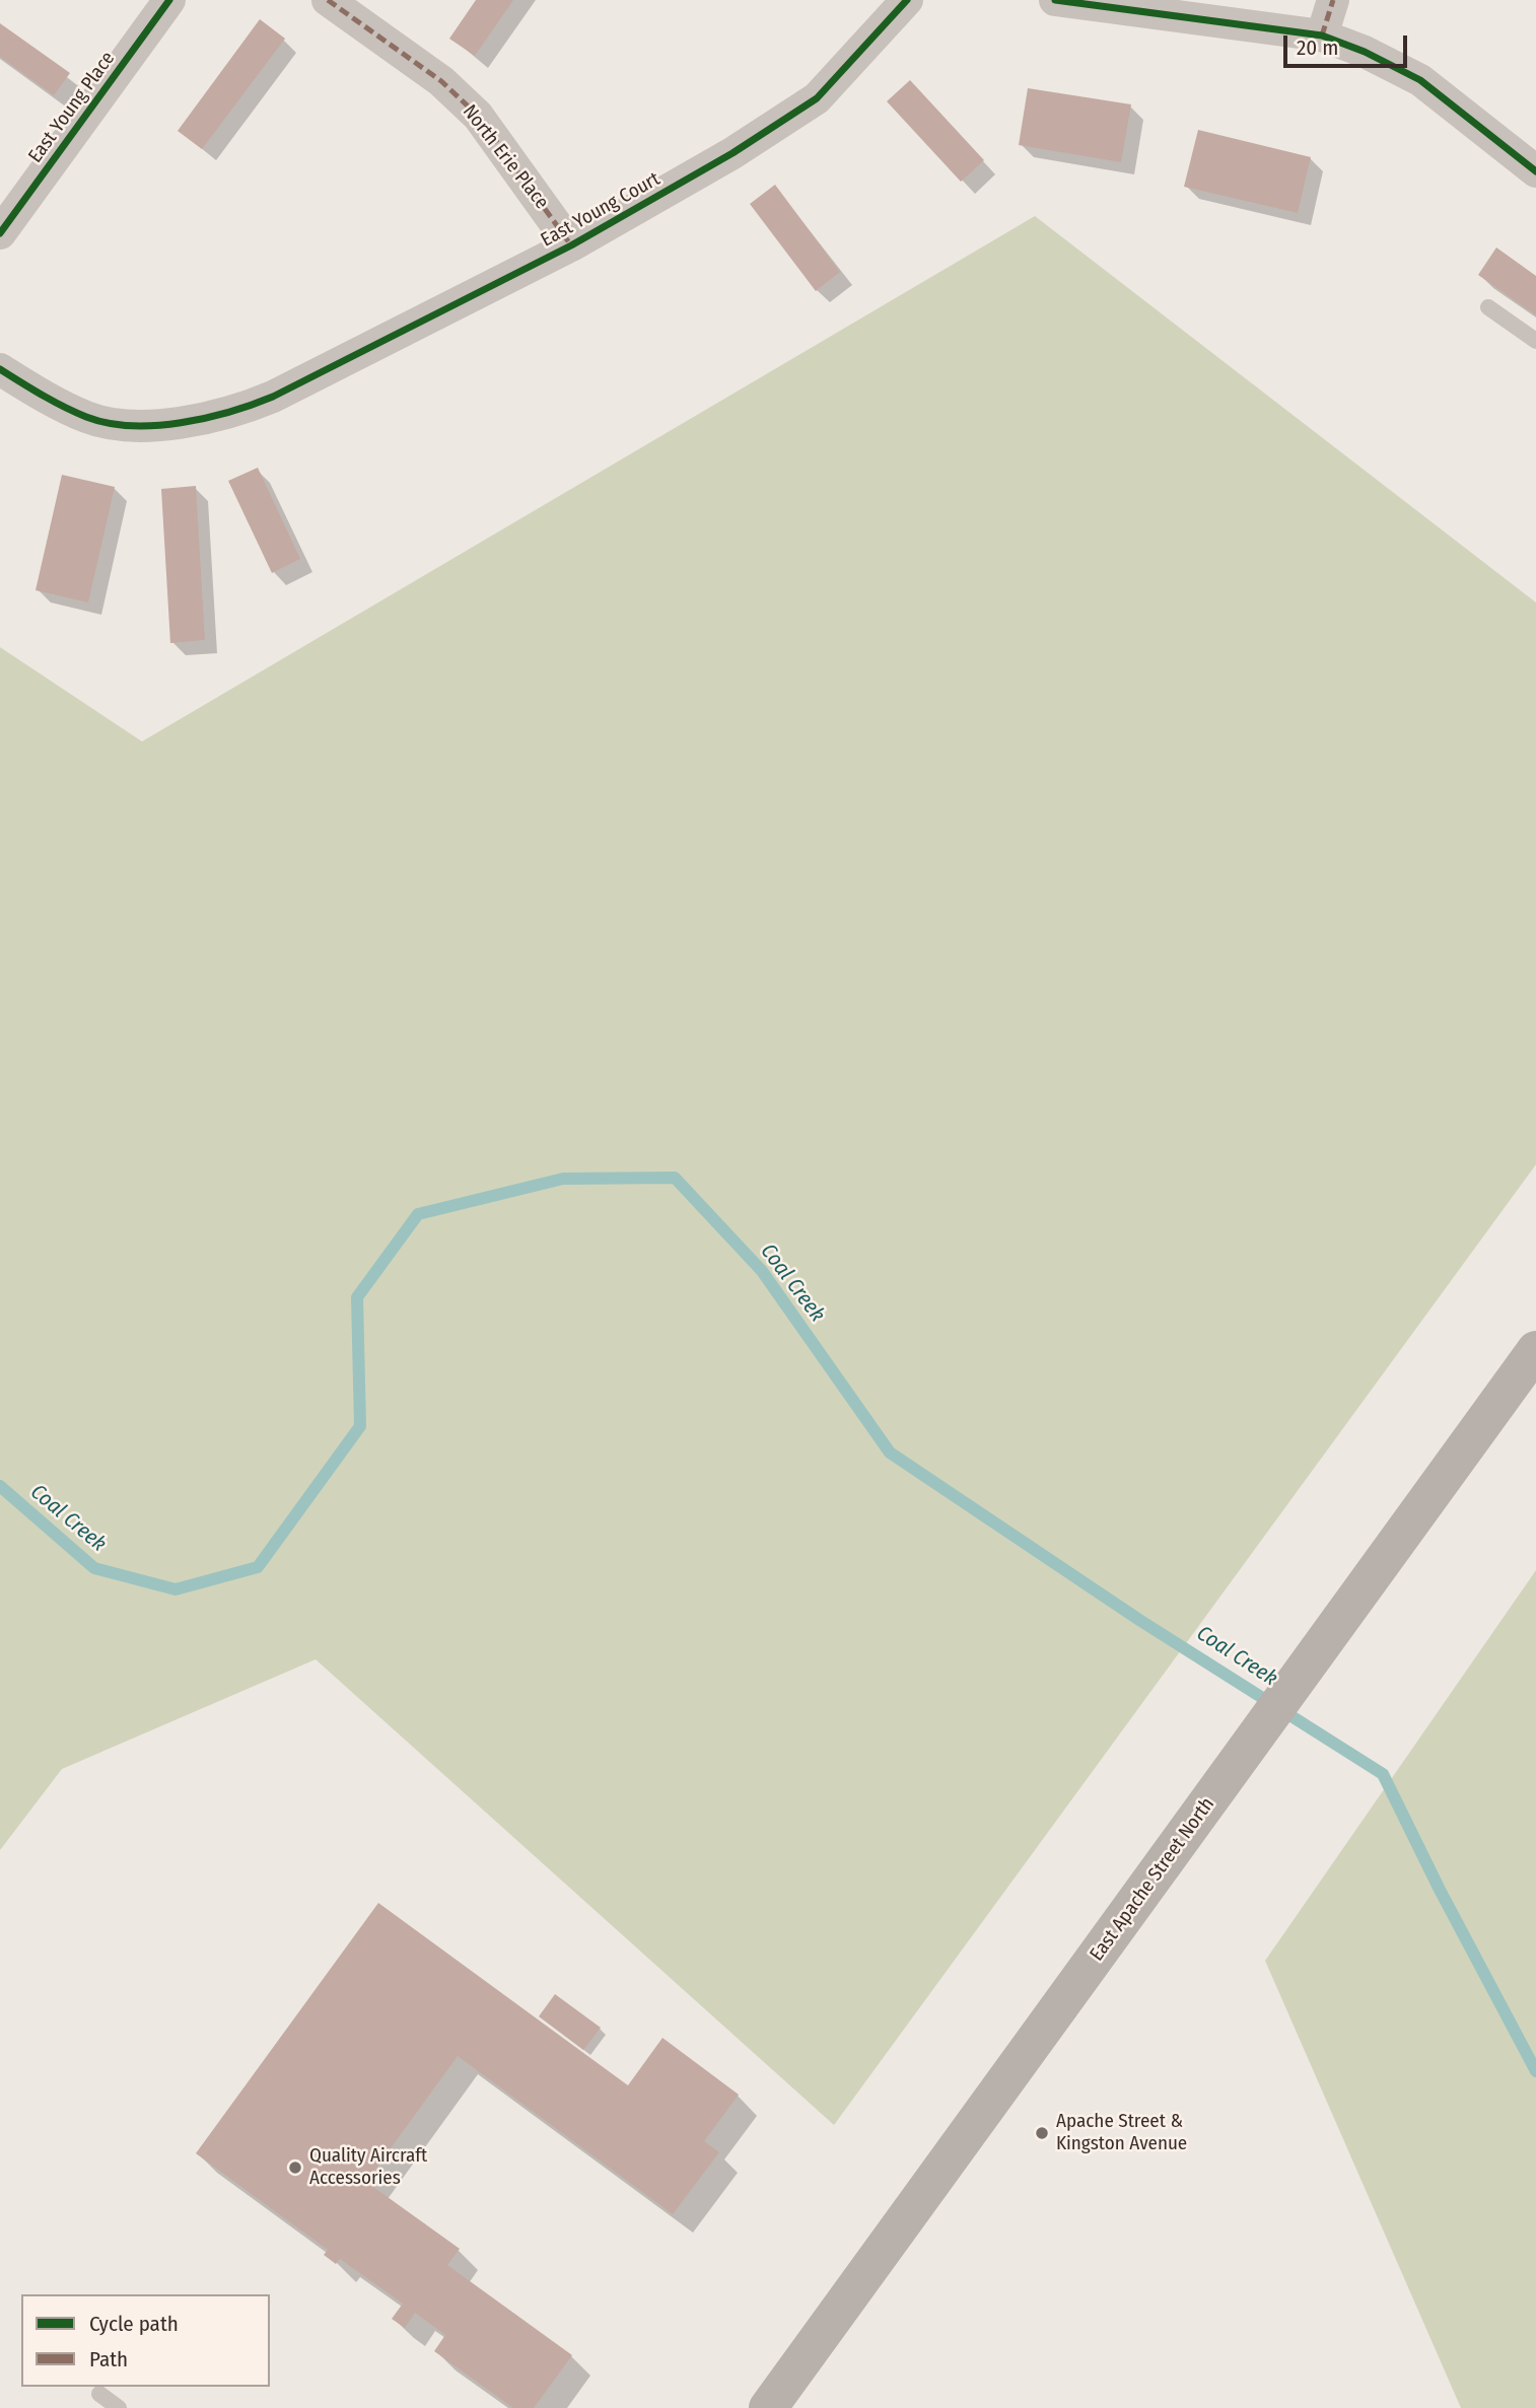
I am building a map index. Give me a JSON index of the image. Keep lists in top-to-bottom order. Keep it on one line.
{"streets":{"main road":["East Apache Street North"],"street":["East Young Place","North Erie Place","East Young Court"]},"crossings":[["North Erie Place","East Young Court"]],"water":["Coal Creek"],"places":["Apache Street & Kingston Avenue","Quality Aircraft Accessories"],"legend":["Cycle path","Path"],"scale_bar":"20 m"}
